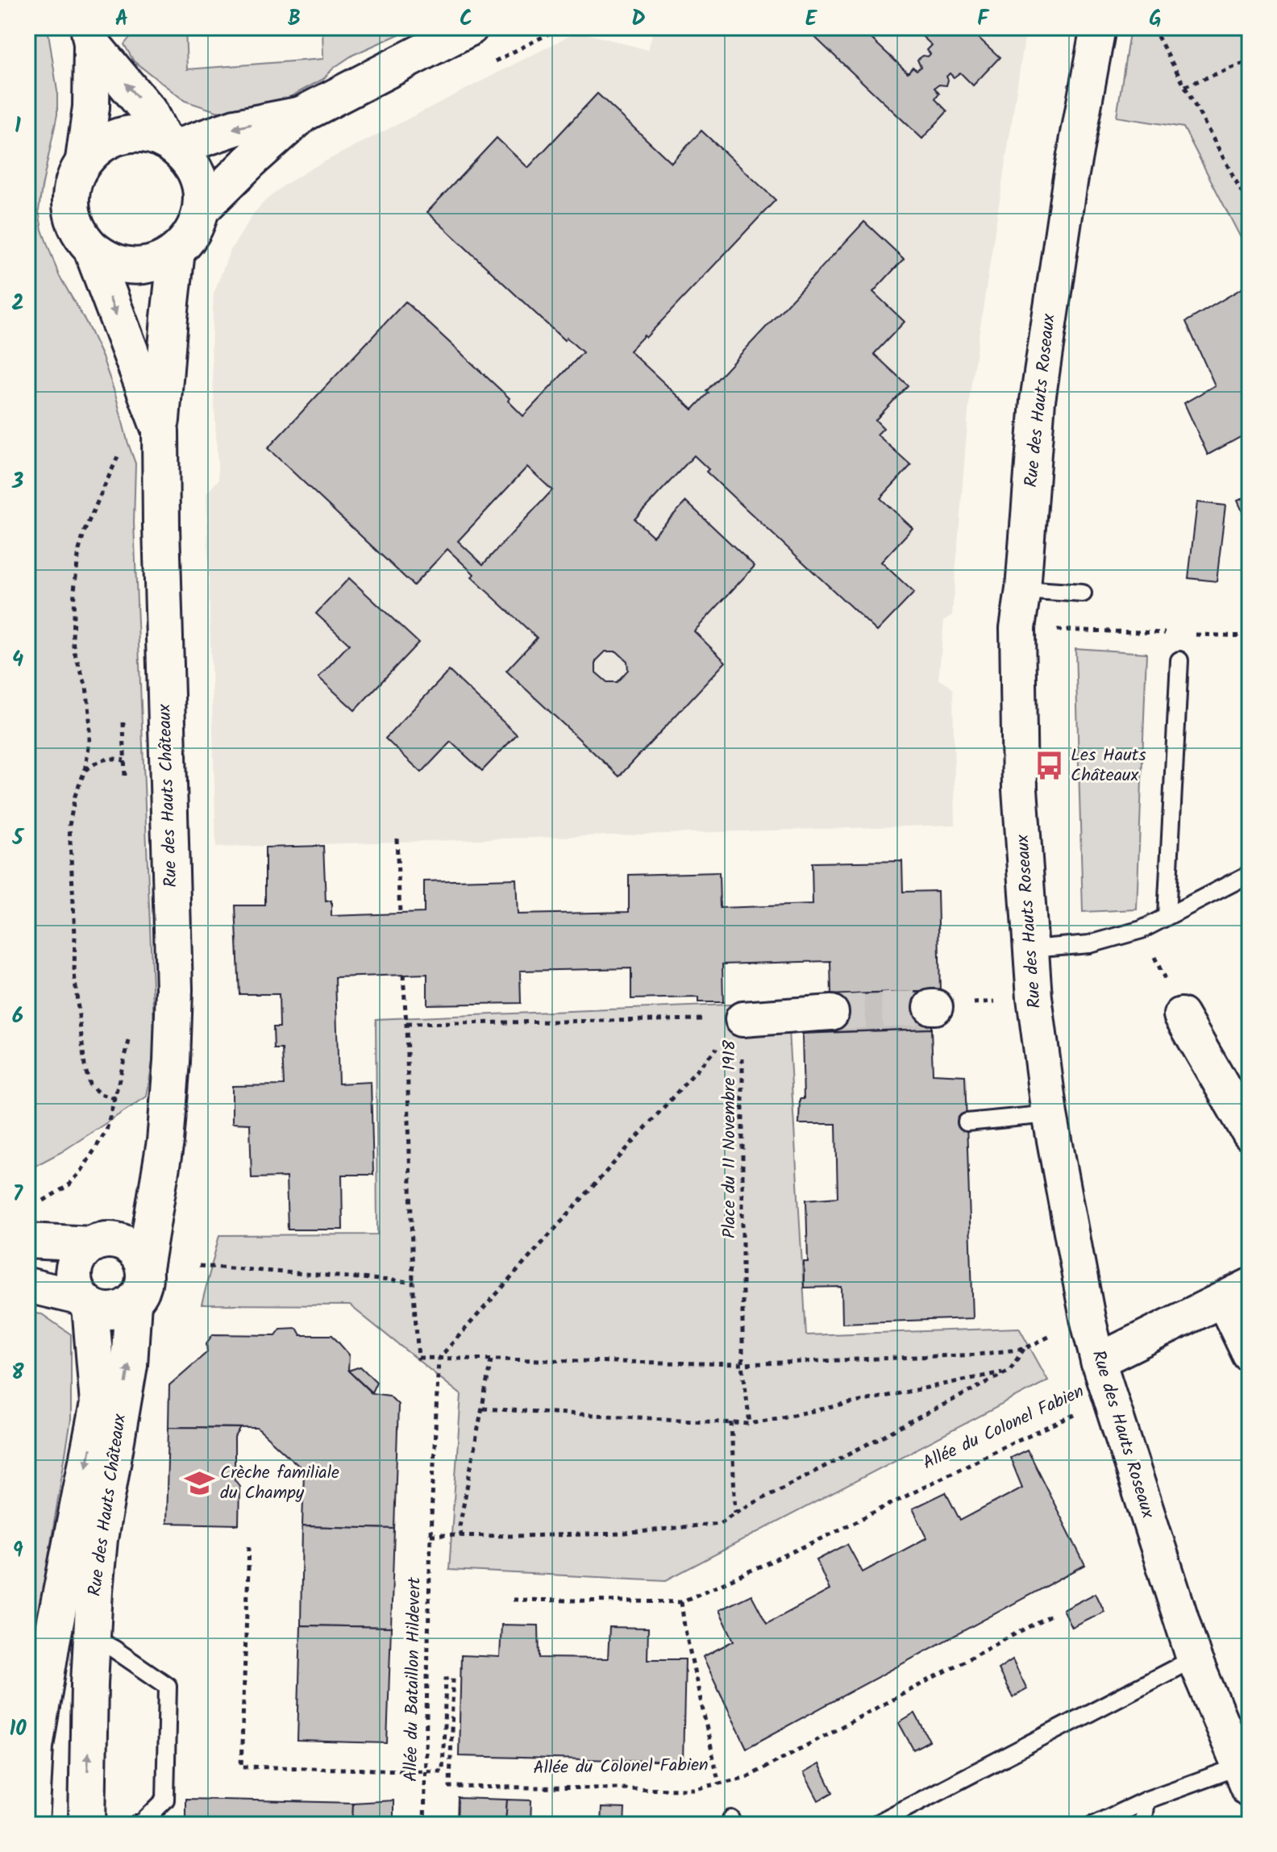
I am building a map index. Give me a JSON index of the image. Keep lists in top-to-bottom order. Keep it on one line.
{"streets":{"street":["Rue des Hauts Roseaux","Rue des Hauts Châteaux"],"path":["Place du 11 Novembre 1918","Allée du Colonel Fabien","Allée du Bataillon Hildevert"]},"crossings":[["Rue des Hauts Roseaux","Allée du Colonel Fabien"],["Allée du Colonel Fabien","Allée du Bataillon Hildevert"]],"places":{"bus stop":["Les Hauts Châteaux"],"school or university":["Crèche familiale du Champy"]},"grid":{"columns":["A","B","C","D","E","F","G"],"rows":["1","2","3","4","5","6","7","8","9","10"]}}
